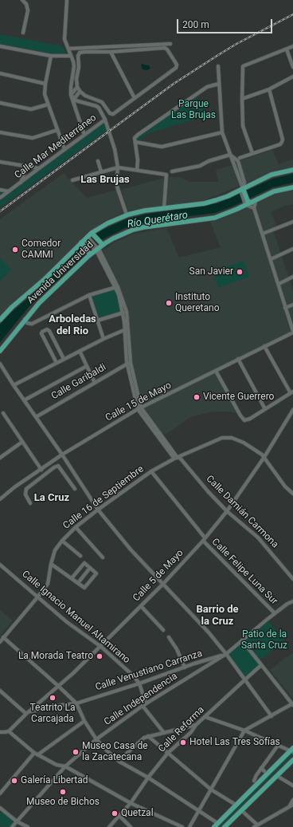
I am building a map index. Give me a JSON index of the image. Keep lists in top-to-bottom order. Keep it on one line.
{"streets":{"main road":["Avenida Universidad"],"street":["Calle Mar Mediterráneo","Calle Garibaldi","Calle 15 de Mayo","Calle 16 de Septiembre","Calle Damián Carmona","Calle Felipe Luna Sur","Calle 5 de Mayo","Calle Ignacio Manuel Altamirano","Calle Venustiano Carranza","Calle Independencia","Calle Reforma"]},"crossings":[["Avenida Universidad","Calle Damián Carmona"],["Calle Garibaldi","Calle Damián Carmona"],["Calle 15 de Mayo","Calle Damián Carmona"],["Calle 16 de Septiembre","Calle Damián Carmona"],["Calle 16 de Septiembre","Calle 5 de Mayo"],["Calle 16 de Septiembre","Calle Ignacio Manuel Altamirano"],["Calle Damián Carmona","Calle 5 de Mayo"],["Calle Felipe Luna Sur","Calle 5 de Mayo"],["Calle Felipe Luna Sur","Calle Independencia"],["Calle 5 de Mayo","Calle Ignacio Manuel Altamirano"],["Calle 5 de Mayo","Calle Venustiano Carranza"],["Calle Ignacio Manuel Altamirano","Calle Venustiano Carranza"],["Calle Venustiano Carranza","Calle Independencia"]],"districts":["Las Brujas","Arboledas del Rio","La Cruz","Barrio de la Cruz"],"water":["Río Querétaro"],"parks":["Parque Las Brujas","Patio de la Santa Cruz"],"places":["Comedor CAMMI","San Javier","Instituto Queretano","Vicente Guerrero","La Morada Teatro","Teatrito La Carcajada","Hotel Las Tres Sofías","Museo Casa de la Zacatecana","Galería Libertad","Museo de Bichos","Quetzal"],"scale_bar":"200 m"}
